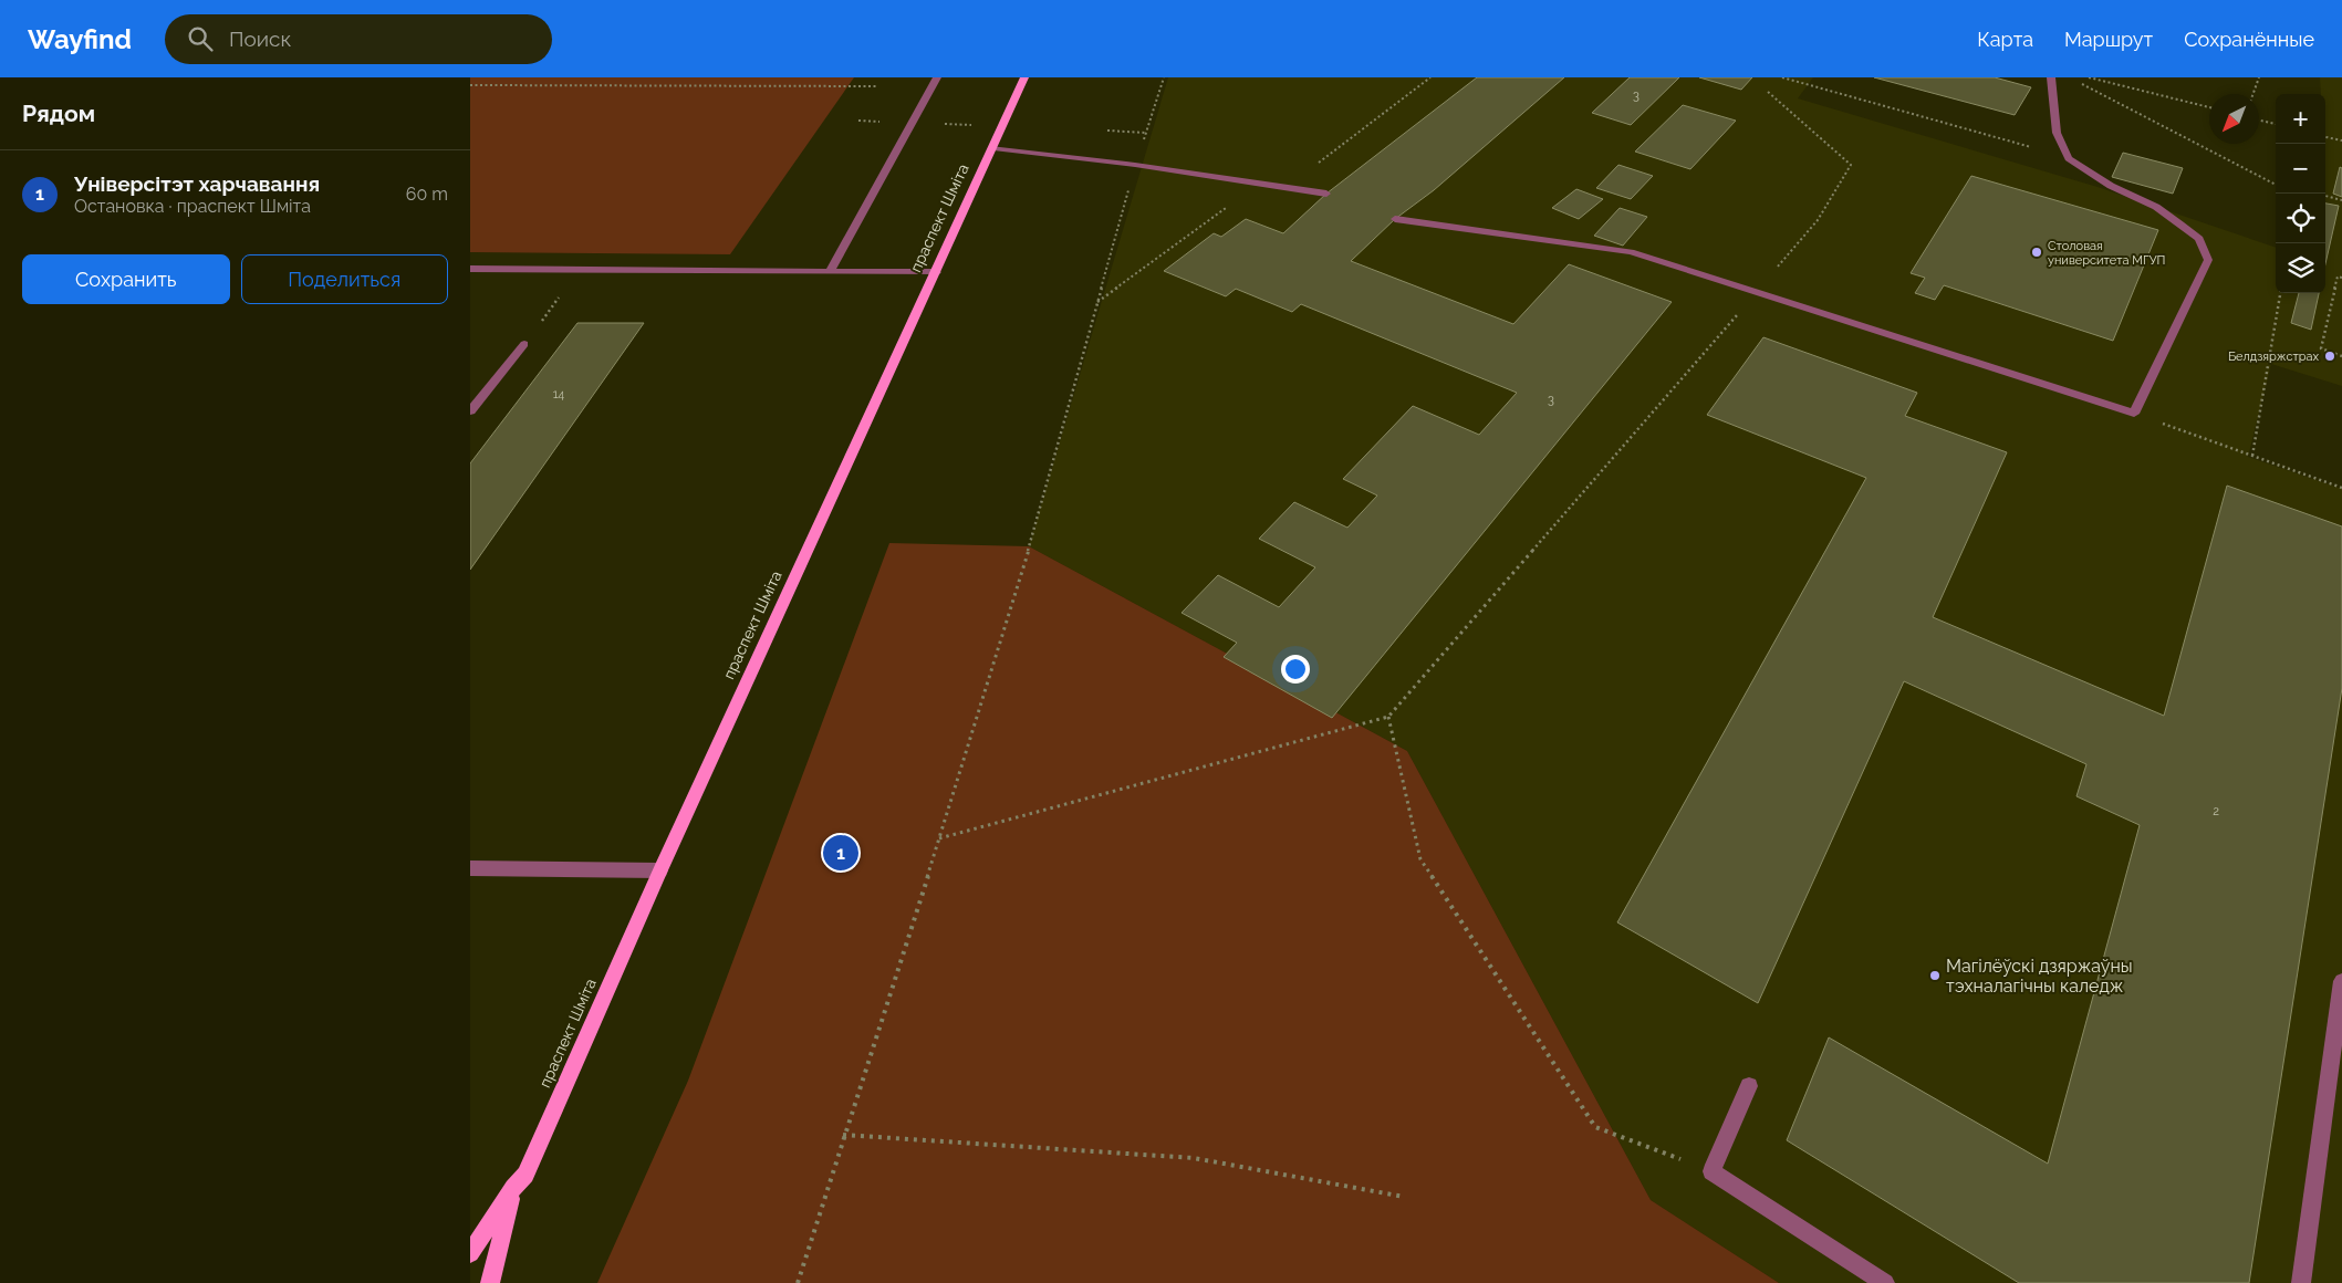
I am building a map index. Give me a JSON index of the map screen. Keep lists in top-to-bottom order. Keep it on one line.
{"streets":{"main road":["праспект Шміта"]},"places":["Столовая университета МГУП","Белдзяржстрах","Магілёўскі дзяржаўны тэхналагічны каледж"],"house_numbers":["3","14","3","2"],"north":"bottom left","page":{"header":"Wayfind","search":"Поиск","nav":["Карта","Маршрут","Сохранённые"],"heading":"Рядом","map_buttons":["+","−"],"list":[{"mark":"1","name":"Універсітэт харчавання","note":"Остановка · праспект Шміта","value":"60 m"}],"buttons":["Сохранить","Поделиться"],"pins":"1"}}
